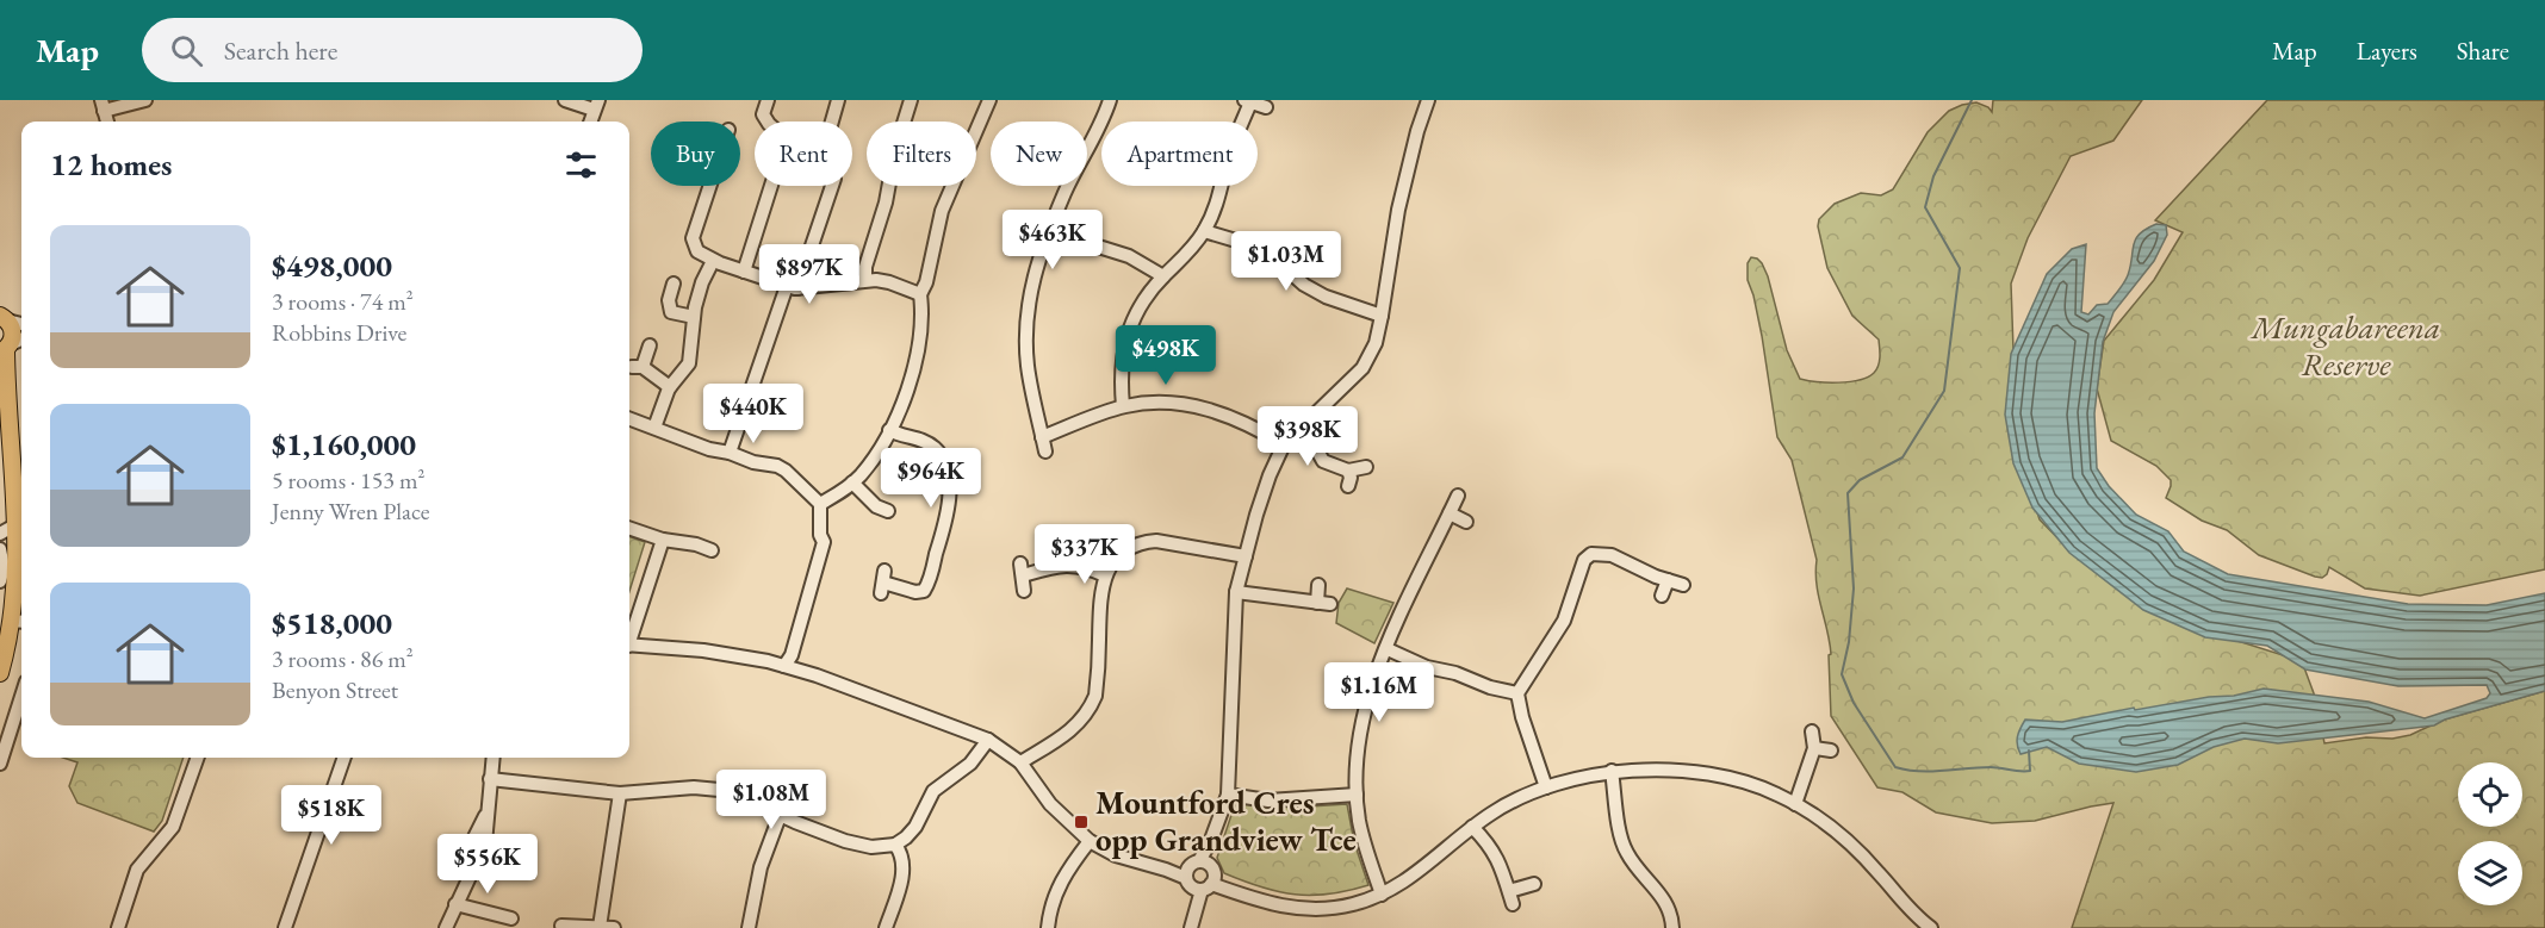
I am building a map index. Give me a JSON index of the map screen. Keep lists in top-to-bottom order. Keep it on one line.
{"parks":["Mungabareena Reserve"],"places":{"transit":["Mountford Cres opp Grandview Tce"]},"page":{"header":"Map","search":"Search here","nav":["Map","Layers","Share"],"chip":["Buy","Rent","Filters","New","Apartment"],"heading":"12 homes","list":[{"name":"$498,000","note":"3 rooms · 74 m² · Robbins Drive"},{"name":"$1,160,000","note":"5 rooms · 153 m² · Jenny Wren Place"},{"name":"$518,000","note":"3 rooms · 86 m² · Benyon Street"}],"price":["$463K","$1.03M","$897K","$498K","$440K","$398K","$964K","$337K","$1.16M","$1.08M","$518K","$556K"]}}
